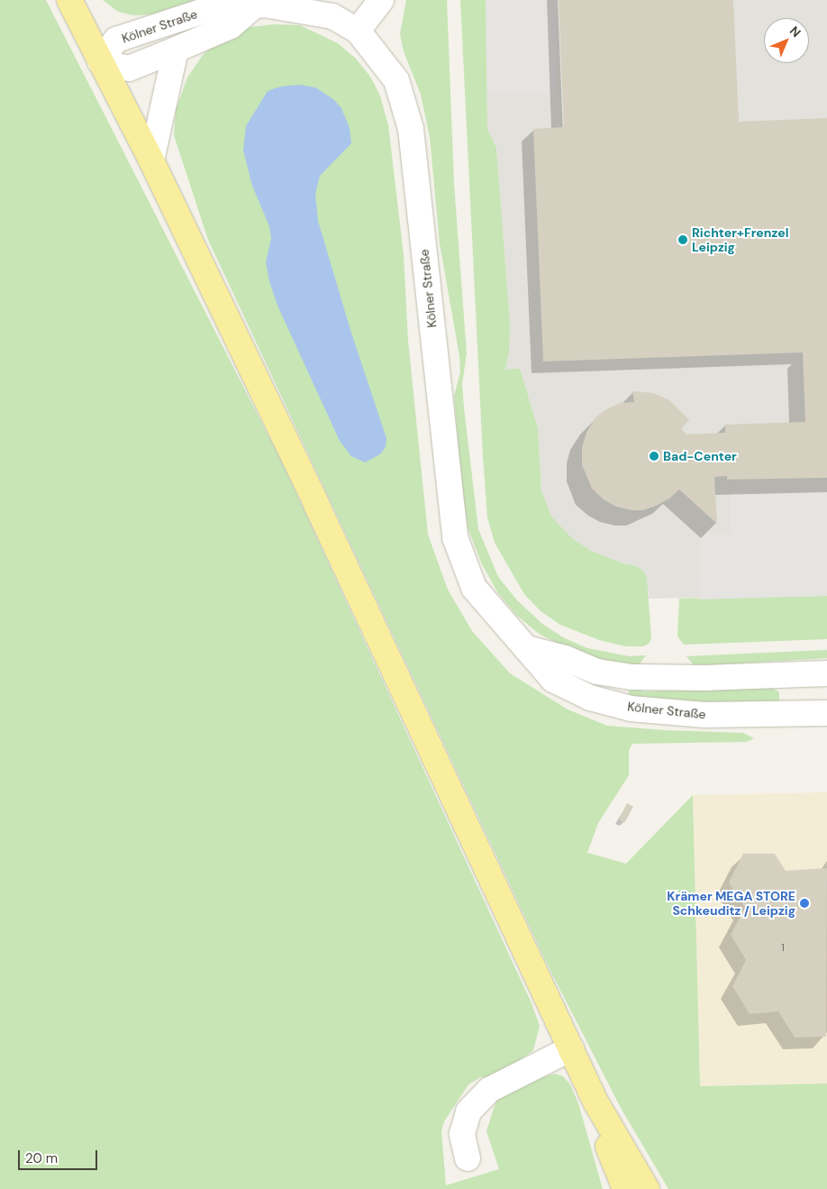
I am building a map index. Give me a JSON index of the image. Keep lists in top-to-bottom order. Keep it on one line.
{"streets":{"street":["Kölner Straße"]},"places":["Richter+Frenzel Leipzig","Bad-Center","Krämer MEGA STORE Schkeuditz / Leipzig"],"house_numbers":["1"],"scale_bar":"20 m","north":"top right"}
